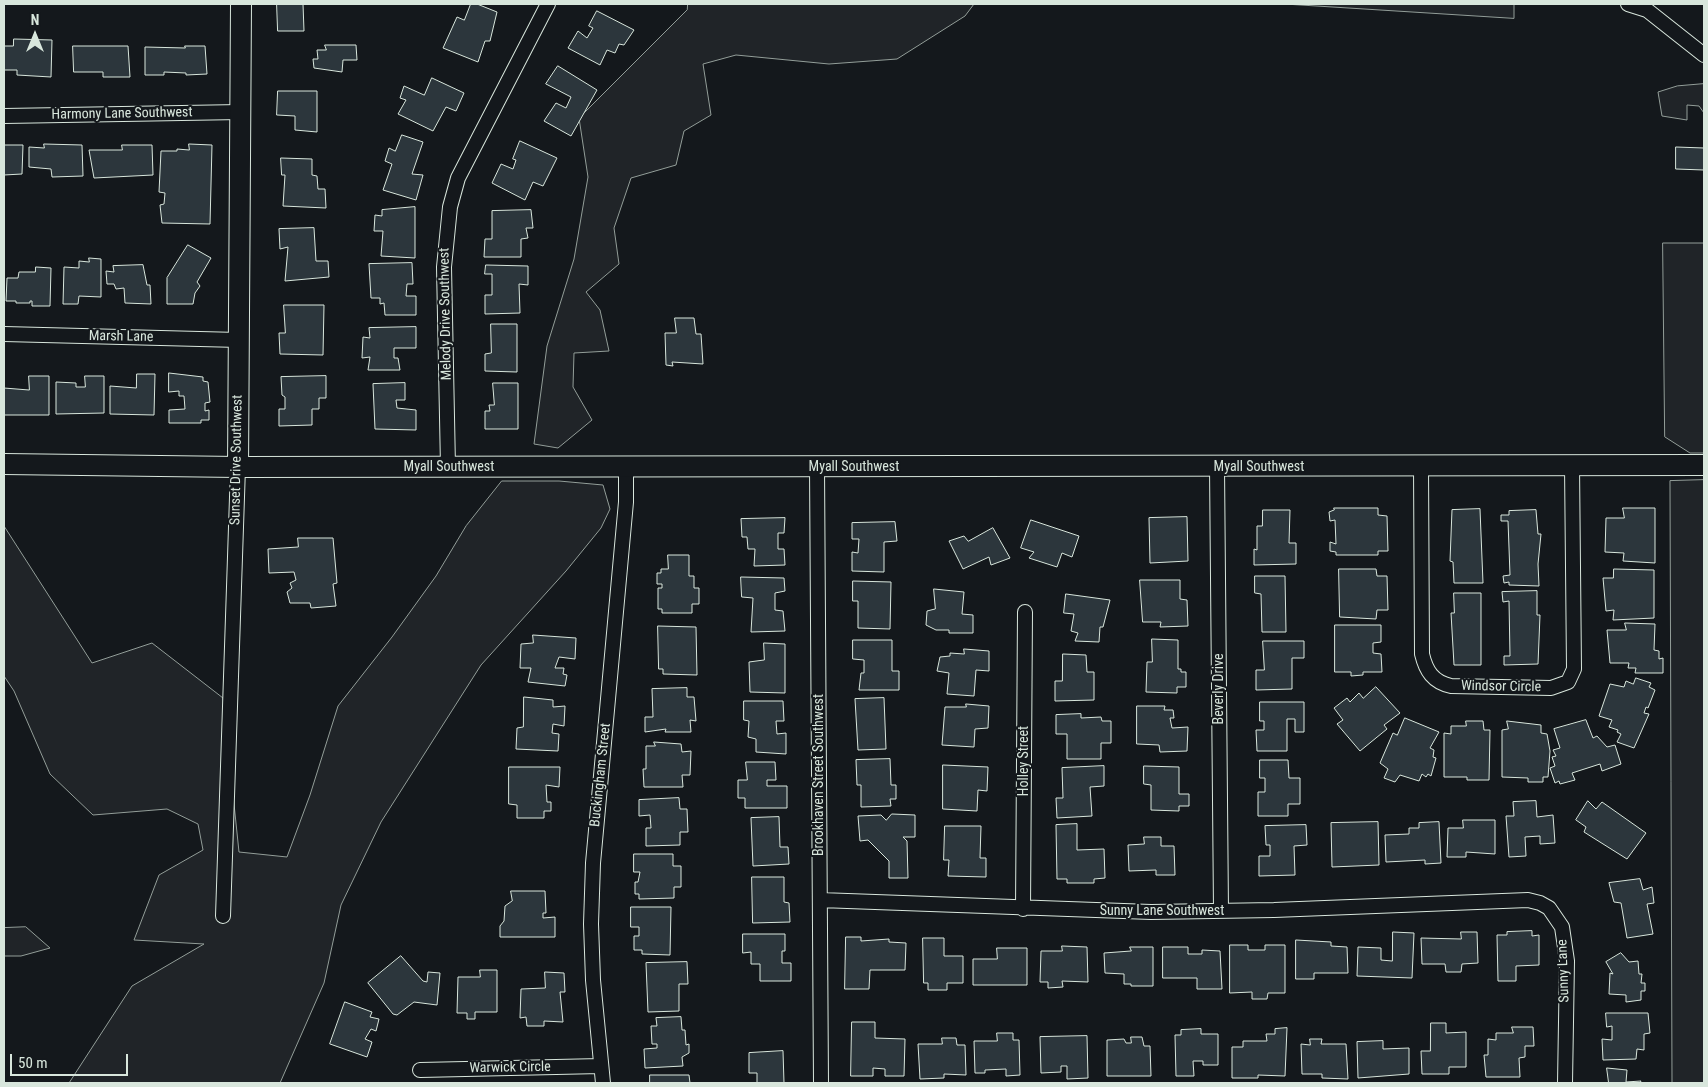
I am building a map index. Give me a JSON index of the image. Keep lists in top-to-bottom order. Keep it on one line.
{"streets":{"street":["Harmony Lane Southwest","Melody Drive Southwest","Marsh Lane","Sunset Drive Southwest","Myall Southwest","Windsor Circle","Beverly Drive","Holley Street","Buckingham Street","Brookhaven Street Southwest","Sunny Lane Southwest","Sunny Lane","Warwick Circle"]},"crossings":[["Harmony Lane Southwest","Sunset Drive Southwest"],["Melody Drive Southwest","Myall Southwest"],["Marsh Lane","Sunset Drive Southwest"],["Sunset Drive Southwest","Myall Southwest"],["Myall Southwest","Windsor Circle"],["Myall Southwest","Beverly Drive"],["Myall Southwest","Buckingham Street"],["Myall Southwest","Brookhaven Street Southwest"],["Beverly Drive","Sunny Lane Southwest"],["Holley Street","Sunny Lane Southwest"],["Buckingham Street","Warwick Circle"],["Brookhaven Street Southwest","Sunny Lane Southwest"],["Sunny Lane Southwest","Sunny Lane"]],"scale_bar":"50 m","north":"top"}
